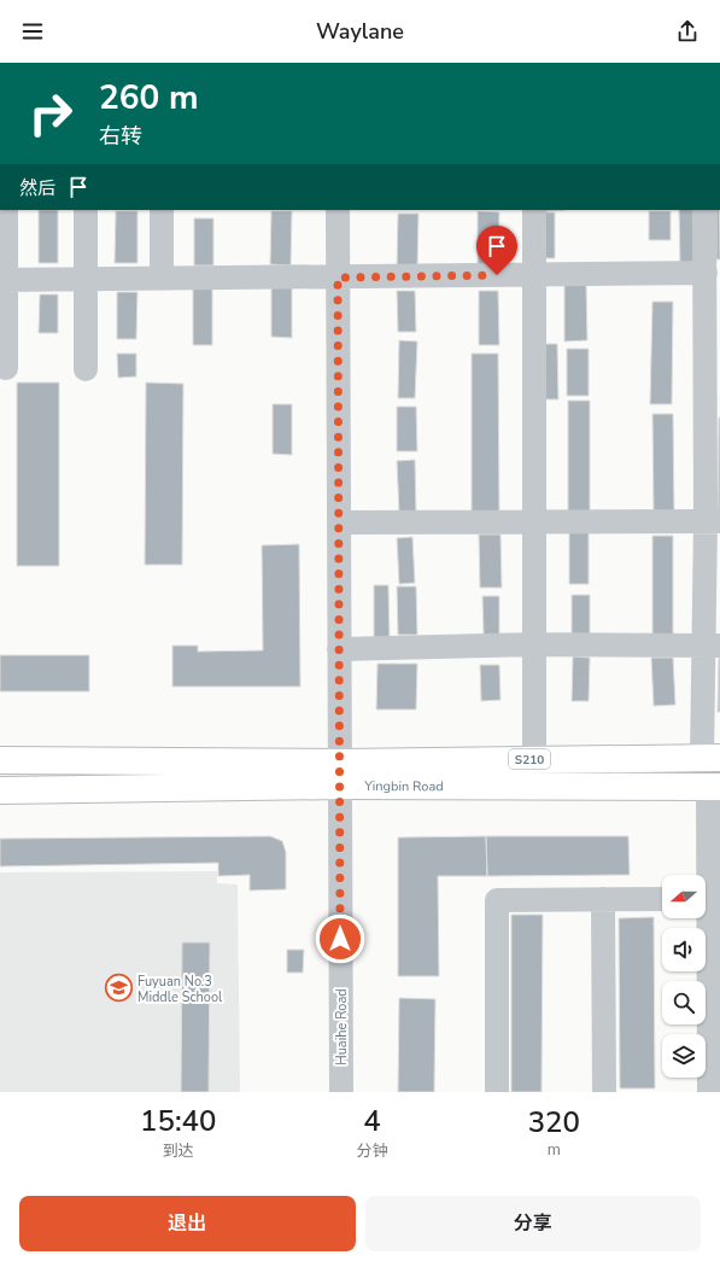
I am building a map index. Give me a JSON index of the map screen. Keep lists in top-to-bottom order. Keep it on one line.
{"streets":{"main road":["S210","Yingbin Road"],"street":["Huaihe Road"]},"crossings":[["Yingbin Road","Huaihe Road"]],"places":{"school or university":["Fuyuan No.3 Middle School"]},"north":"left","page":{"header":"Waylane","turn":["260 m","右转"],"then":"然后","eta":["15:40","到达","4","分钟","320","m"],"buttons":["退出","分享"]}}
